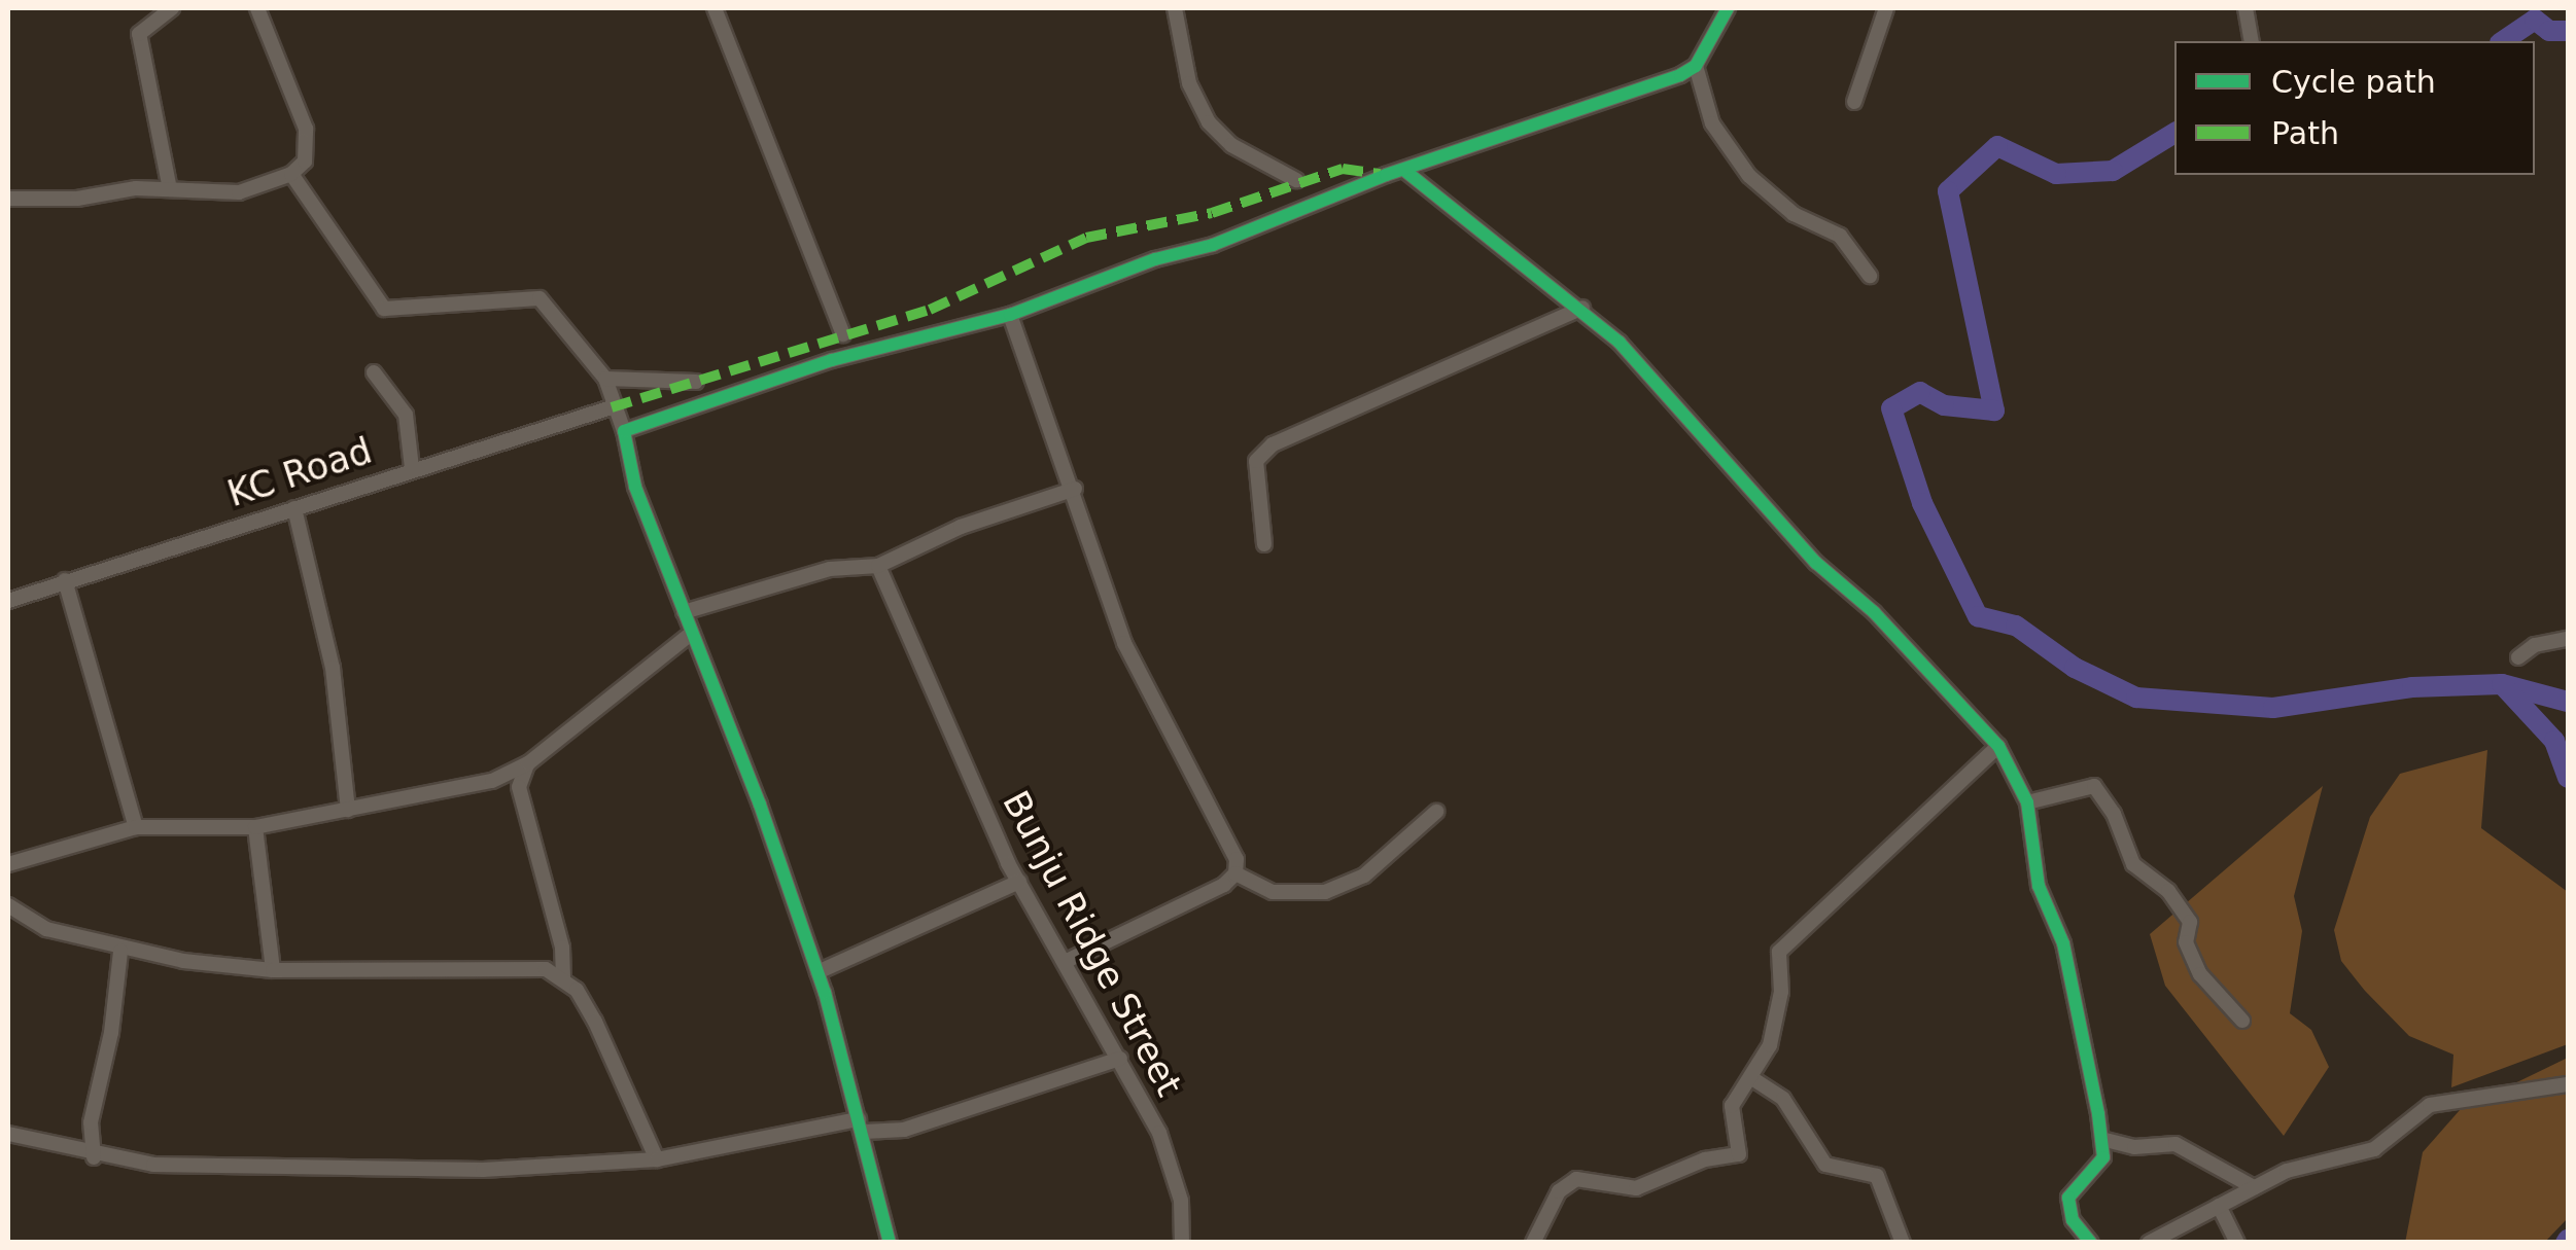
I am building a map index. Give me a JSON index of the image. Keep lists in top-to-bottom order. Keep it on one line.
{"streets":{"street":["KC Road","Bunju Ridge Street"]},"legend":["Cycle path","Path"]}
